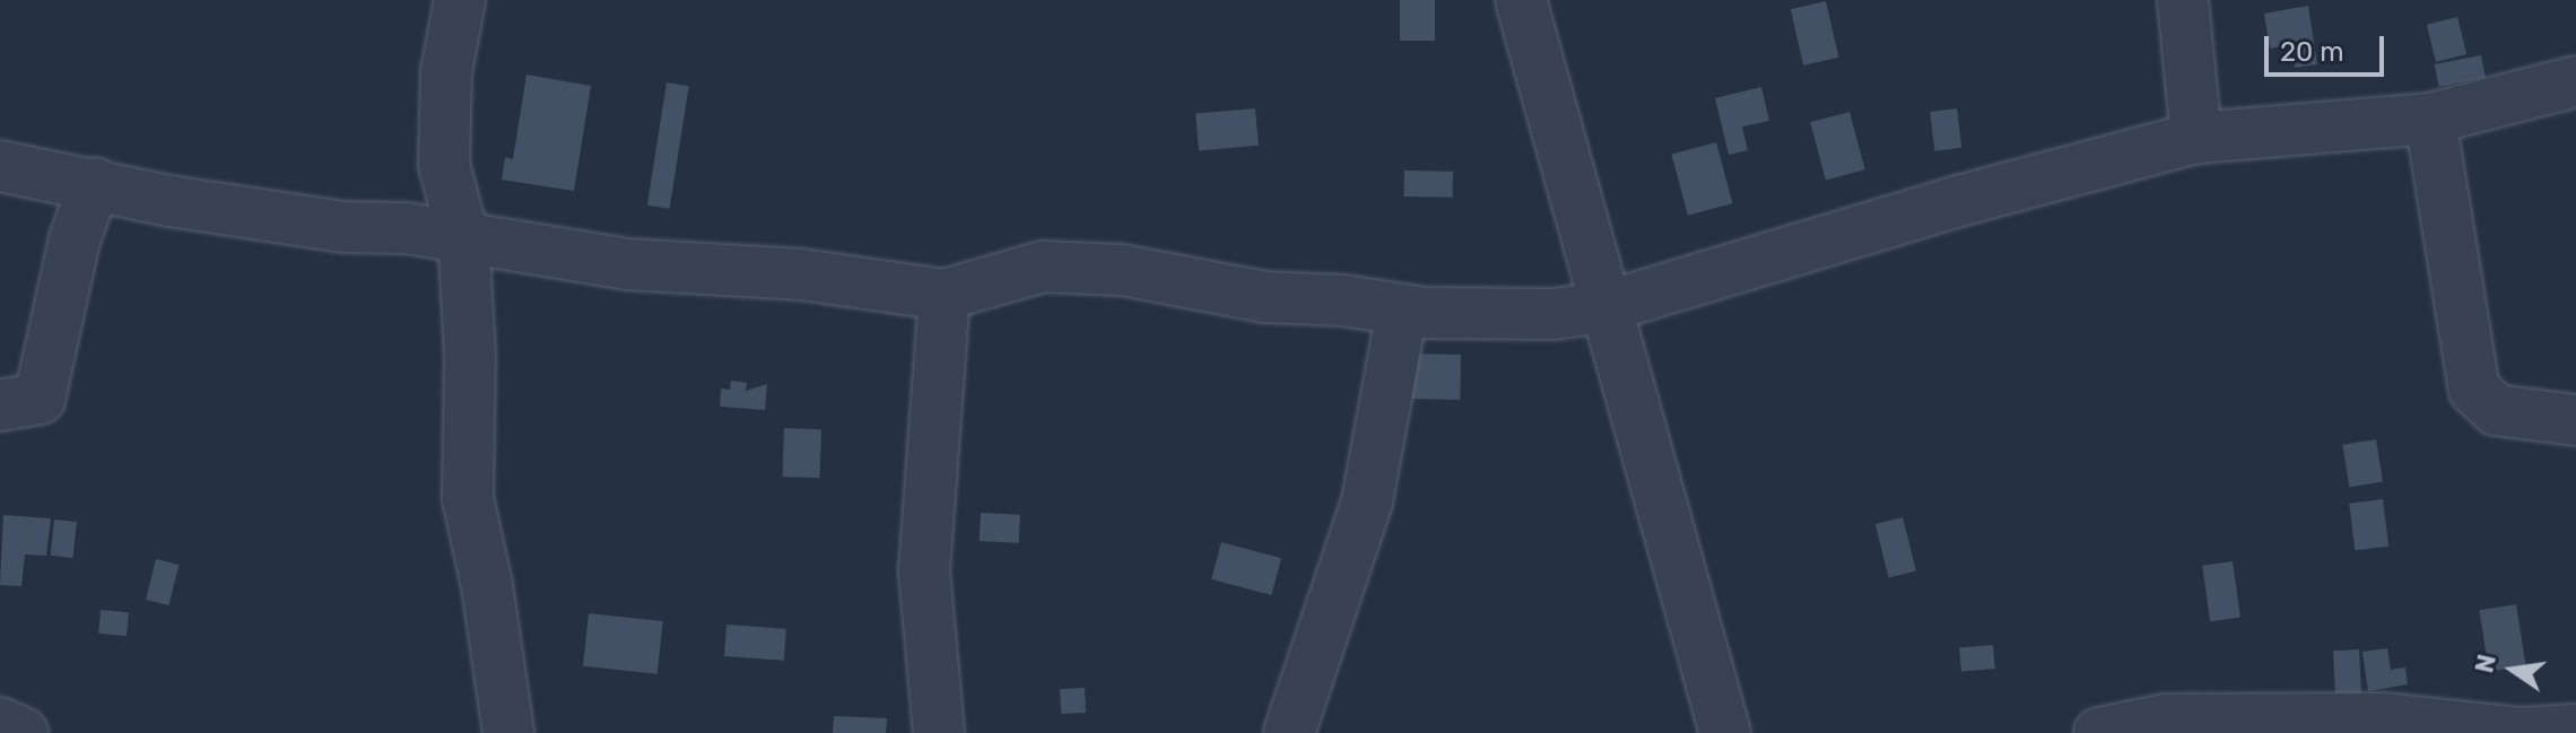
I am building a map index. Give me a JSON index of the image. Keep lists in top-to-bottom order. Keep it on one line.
{"scale_bar":"20 m","north":"left"}
